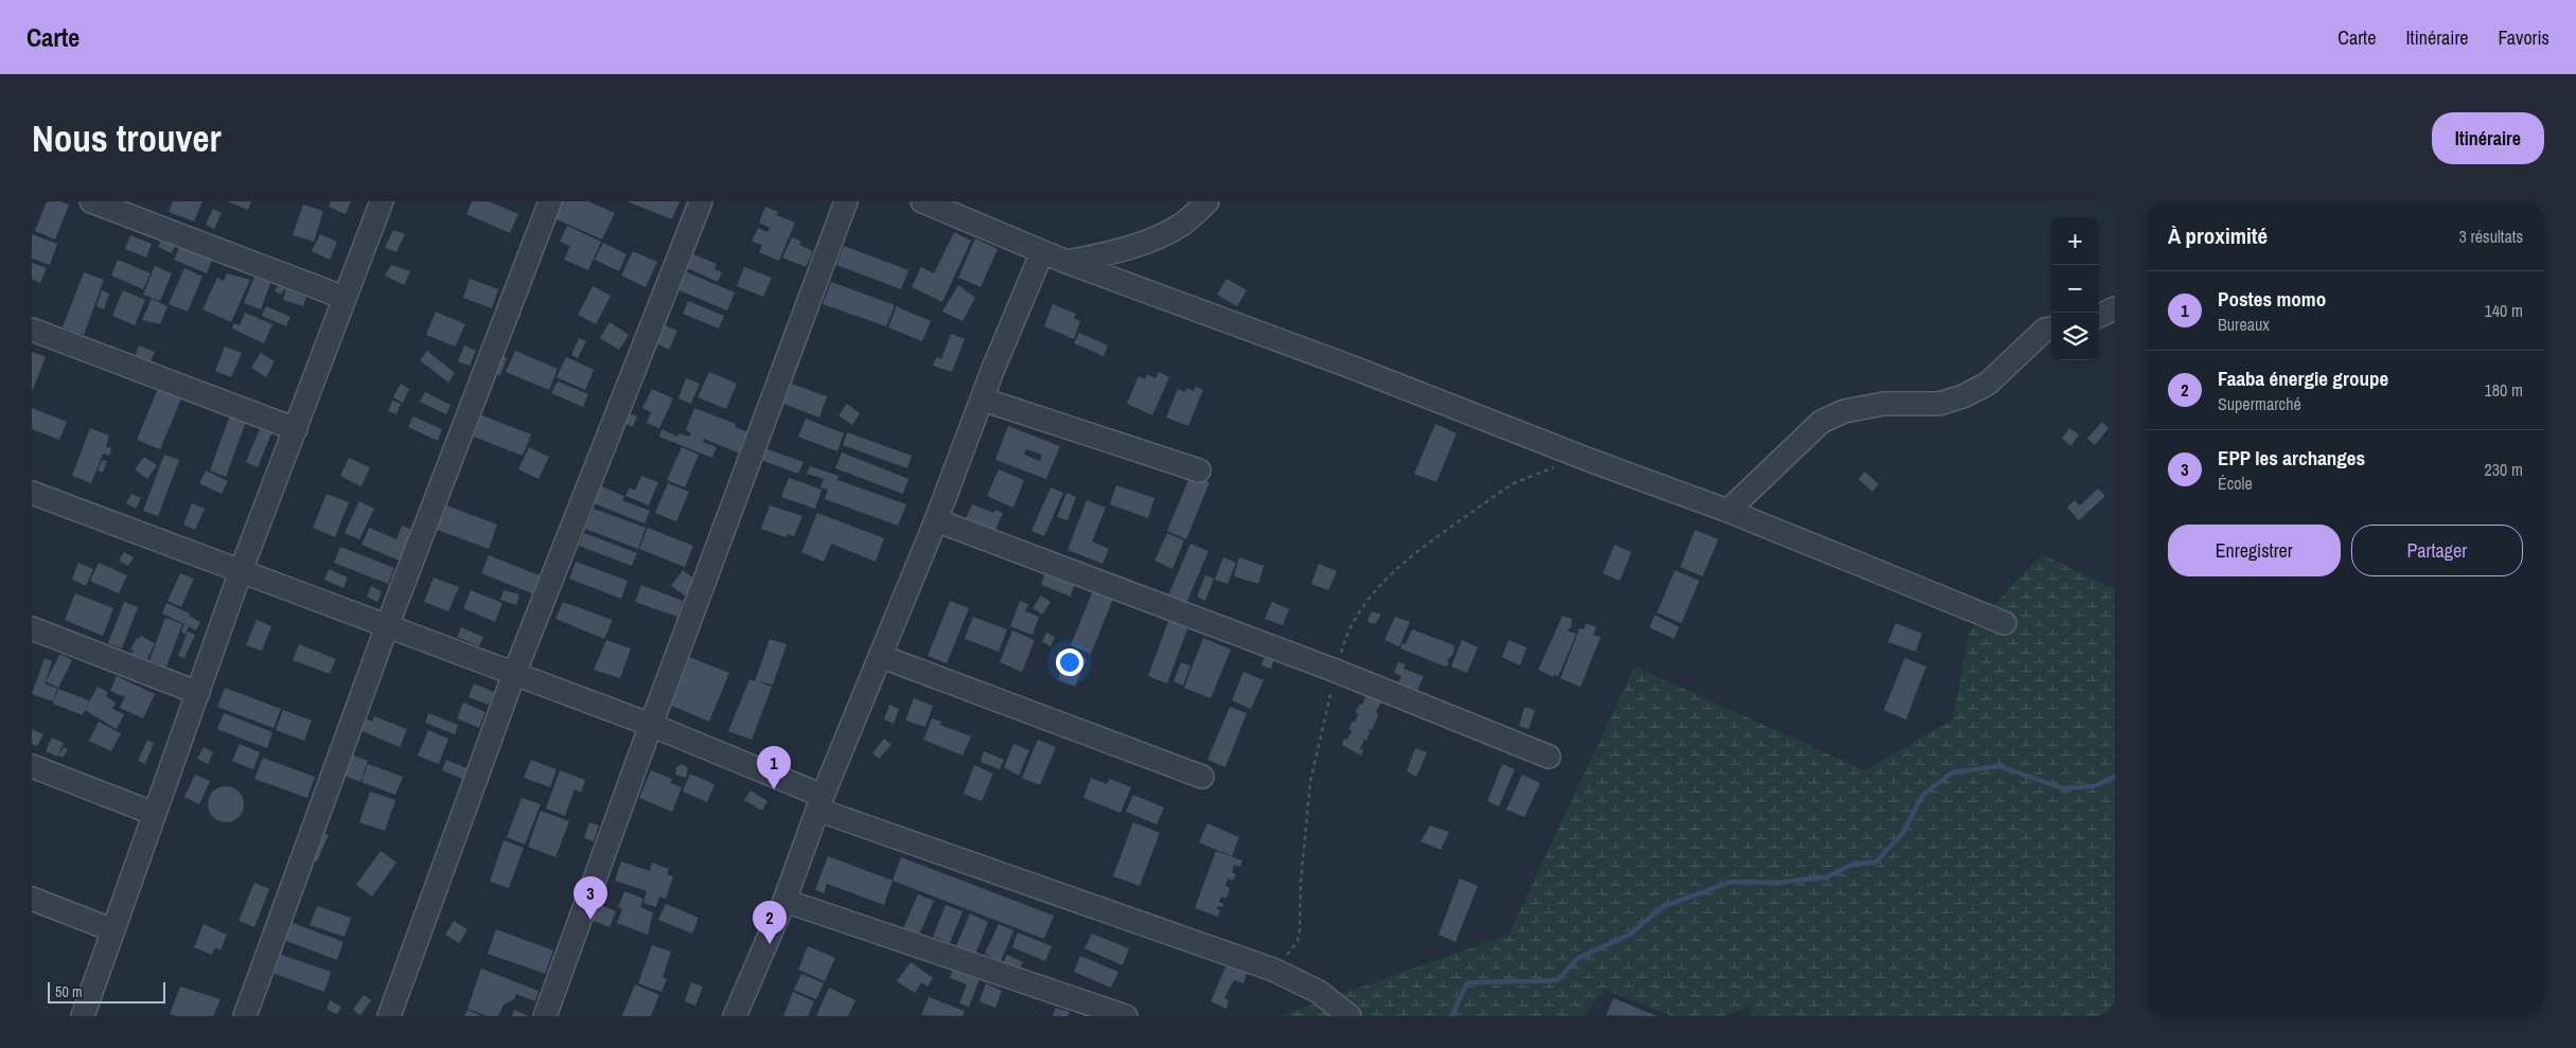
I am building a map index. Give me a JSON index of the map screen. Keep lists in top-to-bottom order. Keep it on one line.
{"scale_bar":"50 m","page":{"header":"Carte","nav":["Carte","Itinéraire","Favoris"],"buttons":["Itinéraire",["Enregistrer","Partager"]],"title":"Nous trouver","heading":["À proximité","3 résultats"],"map_buttons":["+","−"],"list":[{"mark":"1","name":"Postes momo","note":"Bureaux","value":"140 m"},{"mark":"2","name":"Faaba énergie groupe","note":"Supermarché","value":"180 m"},{"mark":"3","name":"EPP les archanges","note":"École","value":"230 m"}],"pins":["1","3","2"],"scale":"50 m"}}
